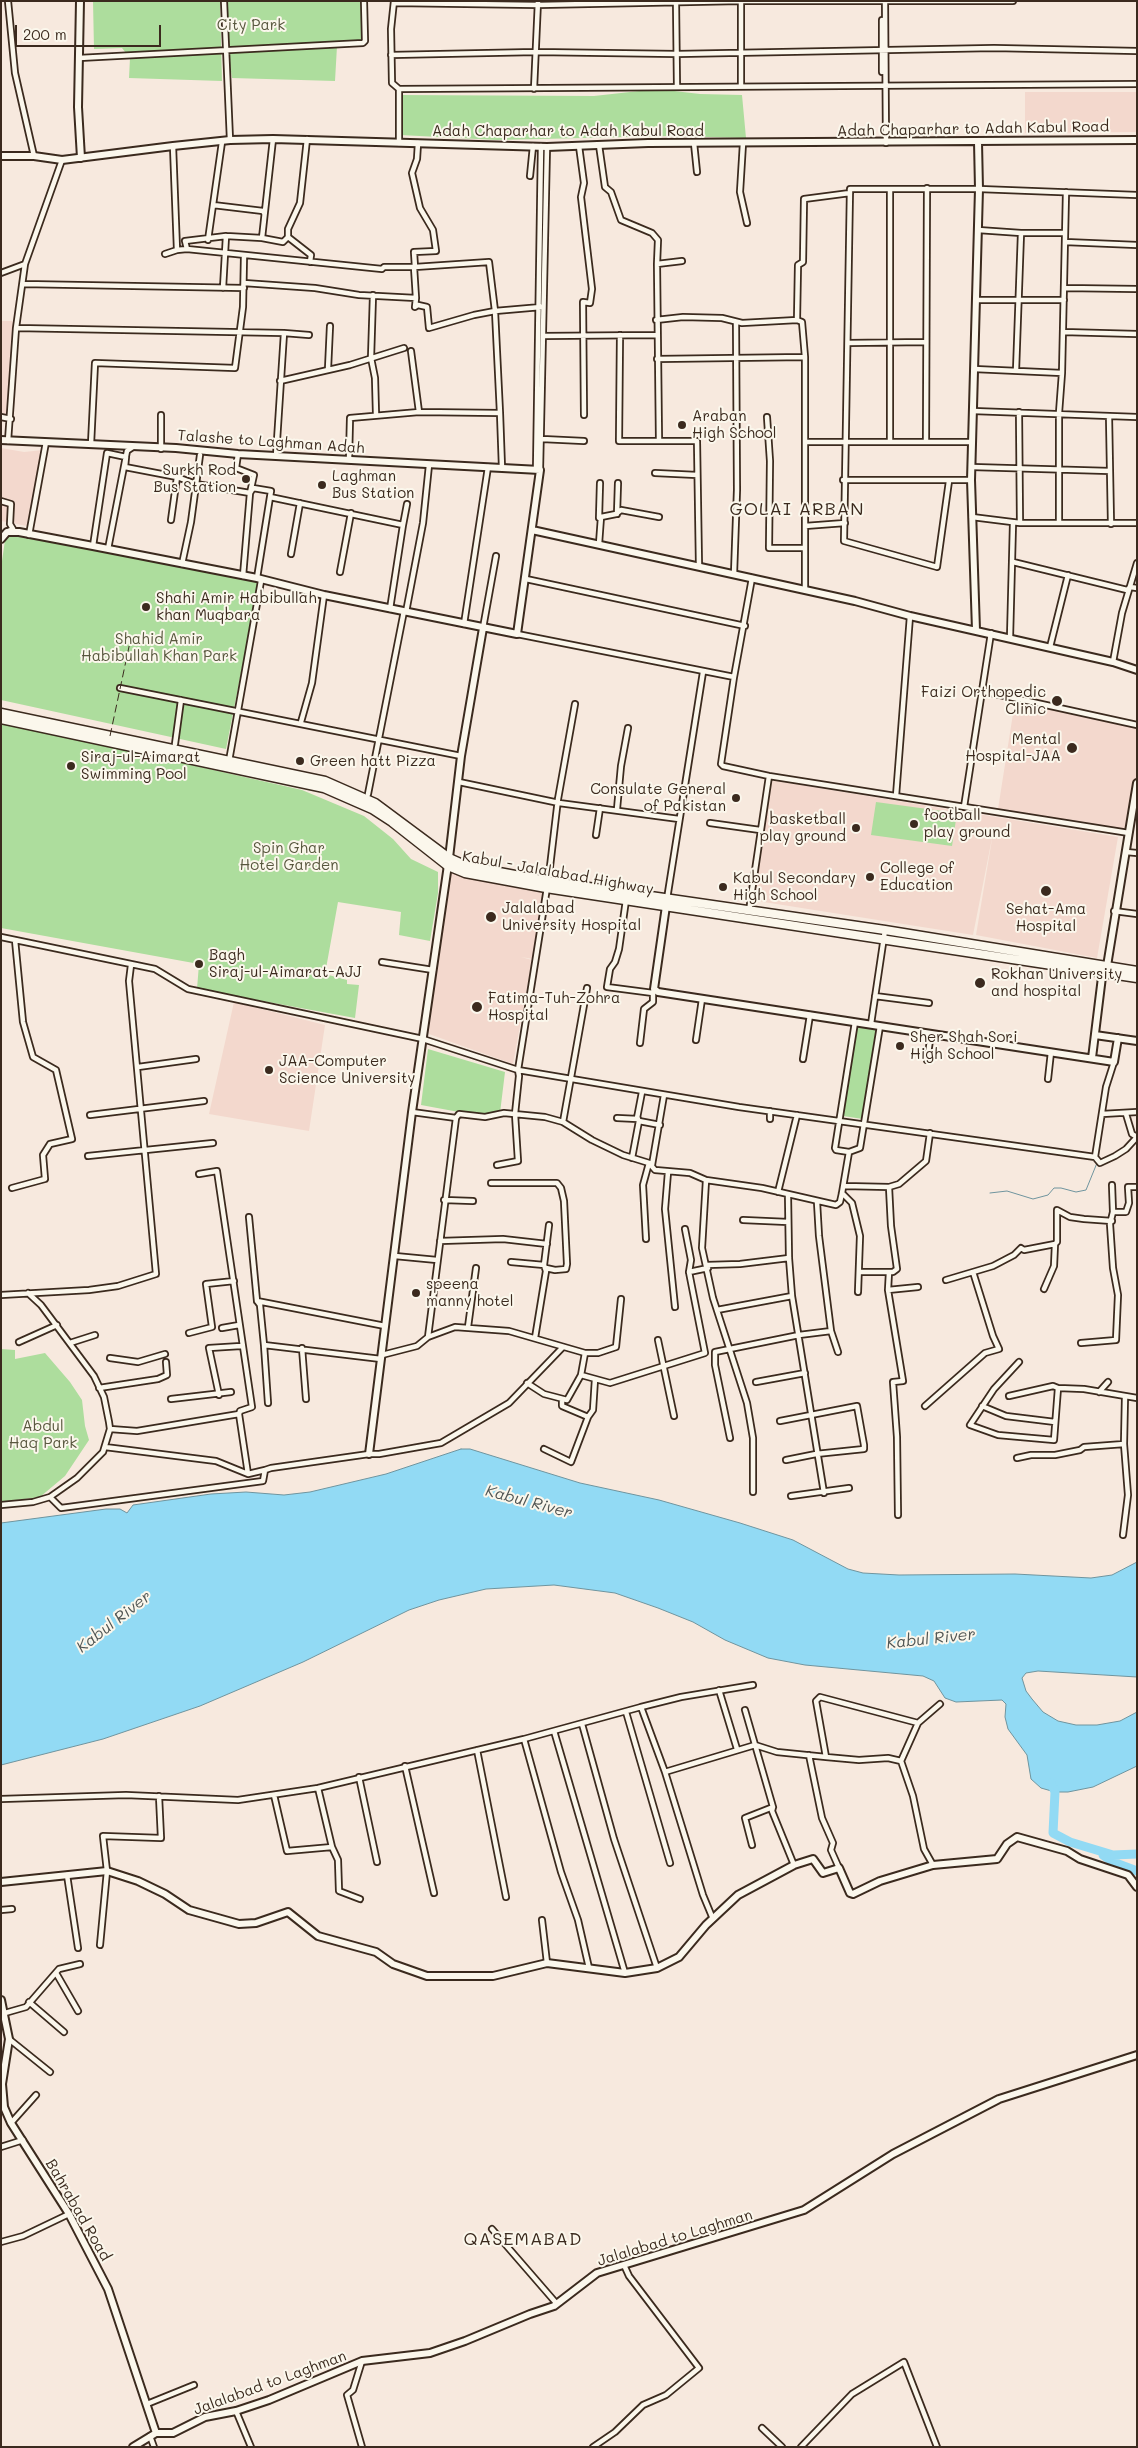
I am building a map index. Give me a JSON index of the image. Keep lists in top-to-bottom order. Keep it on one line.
{"streets":{"highway":["Kabul - Jalalabad Highway"],"street":["Adah Chaparhar to Adah Kabul Road","Talashe to Laghman Adah","Bahrabad Road","Jalalabad to Laghman"]},"crossings":[["Bahrabad Road","Jalalabad to Laghman"]],"districts":["GOLAI ARBAN","QASEMABAD"],"water":["Kabul River"],"parks":["City Park","Shahid Amir Habibullah Khan Park","Spin Ghar Hotel Garden","Abdul Haq Park"],"places":["Araban High School","Surkh Rod Bus Station","Laghman Bus Station","Shahi Amir Habibullah khan Muqbara","Faizi Orthopedic Clinic","Mental Hospital-JAA","Green hatt Pizza","Siraj-ul-Aimarat Swimming Pool","Consulate General of Pakistan","football play ground","basketball play ground","College of Education","Kabul Secondary High School","Sehat-Ama Hospital","Jalalabad University Hospital","Bagh Siraj-ul-Aimarat-AJJ","Rokhan University and hospital","Fatima-Tuh-Zohra Hospital","Sher Shah Sori High School","JAA-Computer Science University","speena manny hotel"],"scale_bar":"200 m"}
